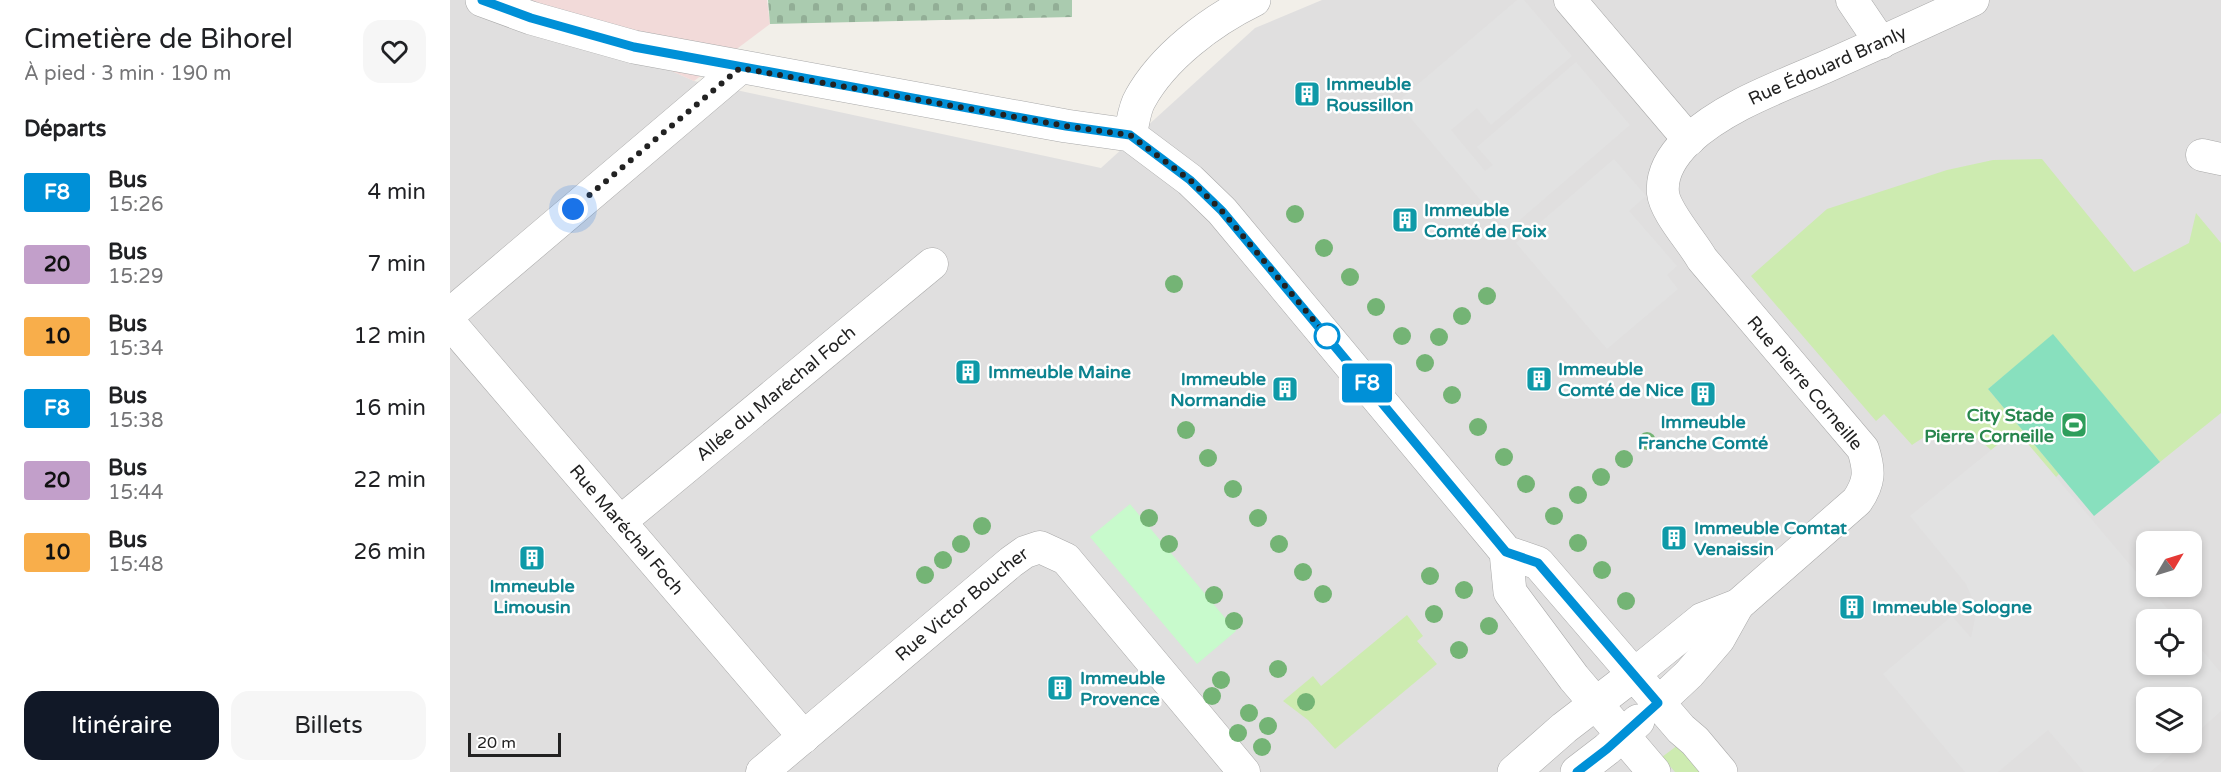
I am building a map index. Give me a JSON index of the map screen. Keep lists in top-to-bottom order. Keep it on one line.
{"streets":{"street":["Rue Édouard Branly","Rue Pierre Corneille","Allée du Maréchal Foch","Rue Maréchal Foch","Rue Victor Boucher"]},"crossings":[["Rue Édouard Branly","Rue Pierre Corneille"],["Allée du Maréchal Foch","Rue Maréchal Foch"],["Rue Maréchal Foch","Rue Victor Boucher"]],"places":{"building":["Immeuble Roussillon","Immeuble Comté de Foix","Immeuble Maine","Immeuble Comté de Nice","Immeuble Normandie","Immeuble Franche Comté","Immeuble Comtat Venaissin","Immeuble Limousin","Immeuble Sologne","Immeuble Provence"],"sports":["City Stade Pierre Corneille"]},"lines":["bus line F8"],"scale_bar":"20 m","north":"top right","page":{"heading":[["Cimetière de Bihorel","À pied · 3 min · 190 m"],"Départs"],"on_map":"F8","list":[{"mark":"F8","name":"Bus","note":"15:26","value":"4 min"},{"mark":"20","name":"Bus","note":"15:29","value":"7 min"},{"mark":"10","name":"Bus","note":"15:34","value":"12 min"},{"mark":"F8","name":"Bus","note":"15:38","value":"16 min"},{"mark":"20","name":"Bus","note":"15:44","value":"22 min"},{"mark":"10","name":"Bus","note":"15:48","value":"26 min"}],"buttons":["Itinéraire","Billets"],"scale":"20 m"}}
